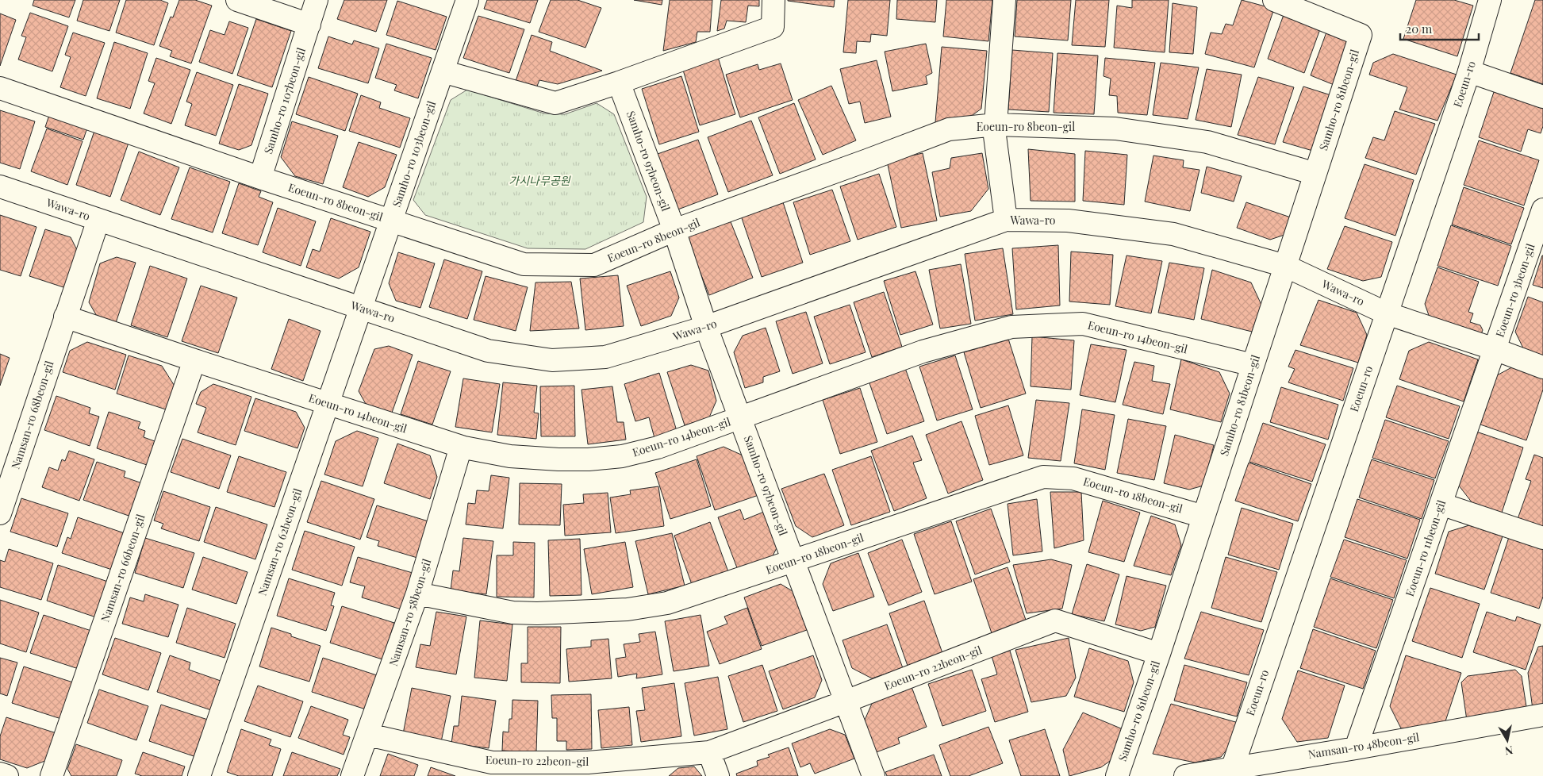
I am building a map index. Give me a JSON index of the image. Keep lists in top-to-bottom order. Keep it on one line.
{"streets":{"street":["Eoeun-ro","Samho-ro 81beon-gil","Samho-ro 107beon-gil","Eoeun-ro 8beon-gil","Samho-ro 103beon-gil","Samho-ro 97beon-gil","Wawa-ro","Eoeun-ro 3beon-gil","Eoeun-ro 14beon-gil","Namsan-ro 68beon-gil","Eoeun-ro 18beon-gil","Namsan-ro 62beon-gil","Eoeun-ro 11beon-gil","Namsan-ro 66beon-gil","Namsan-ro 58beon-gil","Eoeun-ro 22beon-gil","Namsan-ro 48beon-gil"]},"crossings":[["Eoeun-ro","Wawa-ro"],["Eoeun-ro","Namsan-ro 48beon-gil"],["Samho-ro 81beon-gil","Eoeun-ro 8beon-gil"],["Samho-ro 81beon-gil","Wawa-ro"],["Samho-ro 81beon-gil","Eoeun-ro 14beon-gil"],["Samho-ro 81beon-gil","Eoeun-ro 18beon-gil"],["Samho-ro 81beon-gil","Eoeun-ro 22beon-gil"],["Samho-ro 107beon-gil","Eoeun-ro 8beon-gil"],["Eoeun-ro 8beon-gil","Samho-ro 103beon-gil"],["Eoeun-ro 8beon-gil","Samho-ro 97beon-gil"],["Samho-ro 103beon-gil","Wawa-ro"],["Samho-ro 103beon-gil","Namsan-ro 62beon-gil"],["Samho-ro 97beon-gil","Wawa-ro"],["Samho-ro 97beon-gil","Eoeun-ro 14beon-gil"],["Samho-ro 97beon-gil","Eoeun-ro 18beon-gil"],["Samho-ro 97beon-gil","Eoeun-ro 22beon-gil"],["Wawa-ro","Namsan-ro 68beon-gil"],["Wawa-ro","Namsan-ro 62beon-gil"],["Eoeun-ro 3beon-gil","Eoeun-ro 11beon-gil"],["Eoeun-ro 14beon-gil","Namsan-ro 68beon-gil"],["Eoeun-ro 14beon-gil","Namsan-ro 62beon-gil"],["Eoeun-ro 14beon-gil","Namsan-ro 66beon-gil"],["Eoeun-ro 14beon-gil","Namsan-ro 58beon-gil"],["Eoeun-ro 18beon-gil","Namsan-ro 58beon-gil"],["Eoeun-ro 11beon-gil","Namsan-ro 48beon-gil"],["Namsan-ro 58beon-gil","Eoeun-ro 22beon-gil"]],"parks":["가시나무공원"],"scale_bar":"20 m","north":"bottom"}
